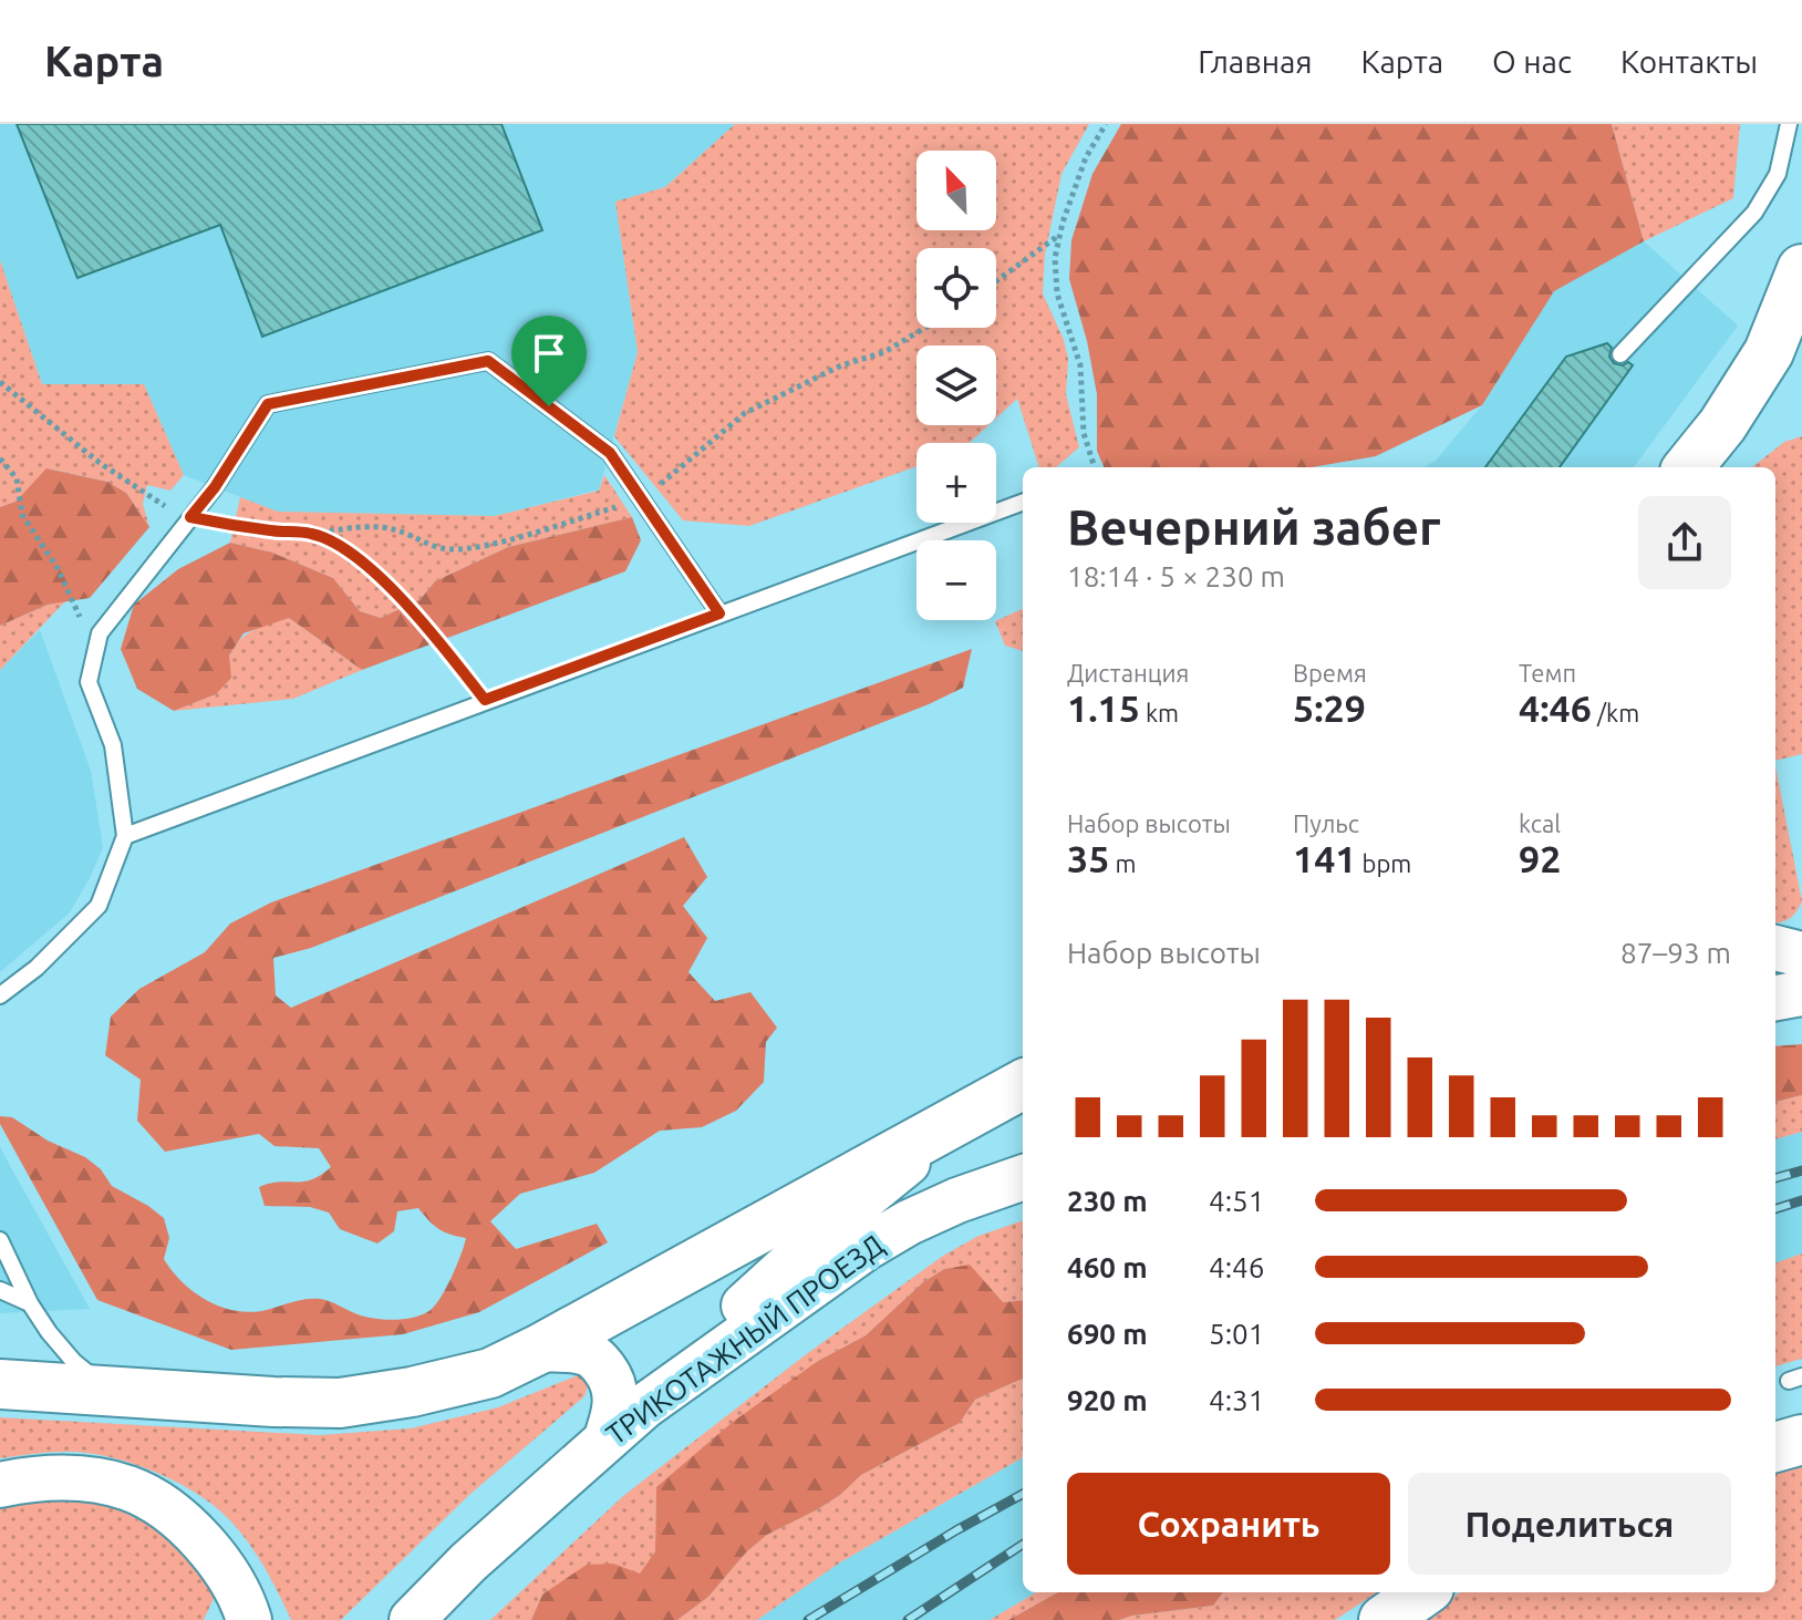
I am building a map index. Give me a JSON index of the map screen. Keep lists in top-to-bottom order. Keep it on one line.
{"streets":{"main road":["ТРИКОТАЖНЫЙ ПРОЕЗД"]},"north":"top left","page":{"header":"Карта","nav":["Главная","Карта","О нас","Контакты"],"map_buttons":["+","−"],"heading":["Вечерний забег","18:14 · 5 × 230 m"],"stats":[["Дистанция","1.15 km"],["Время","5:29"],["Темп","4:46 /km"],["Набор высоты","35 m"],["Пульс","141 bpm"],["kcal","92"]],"chart":["Набор высоты","87–93 m"],"list":[{"name":"230 m","note":"4:51"},{"name":"460 m","note":"4:46"},{"name":"690 m","note":"5:01"},{"name":"920 m","note":"4:31"}],"buttons":["Сохранить","Поделиться"]}}
